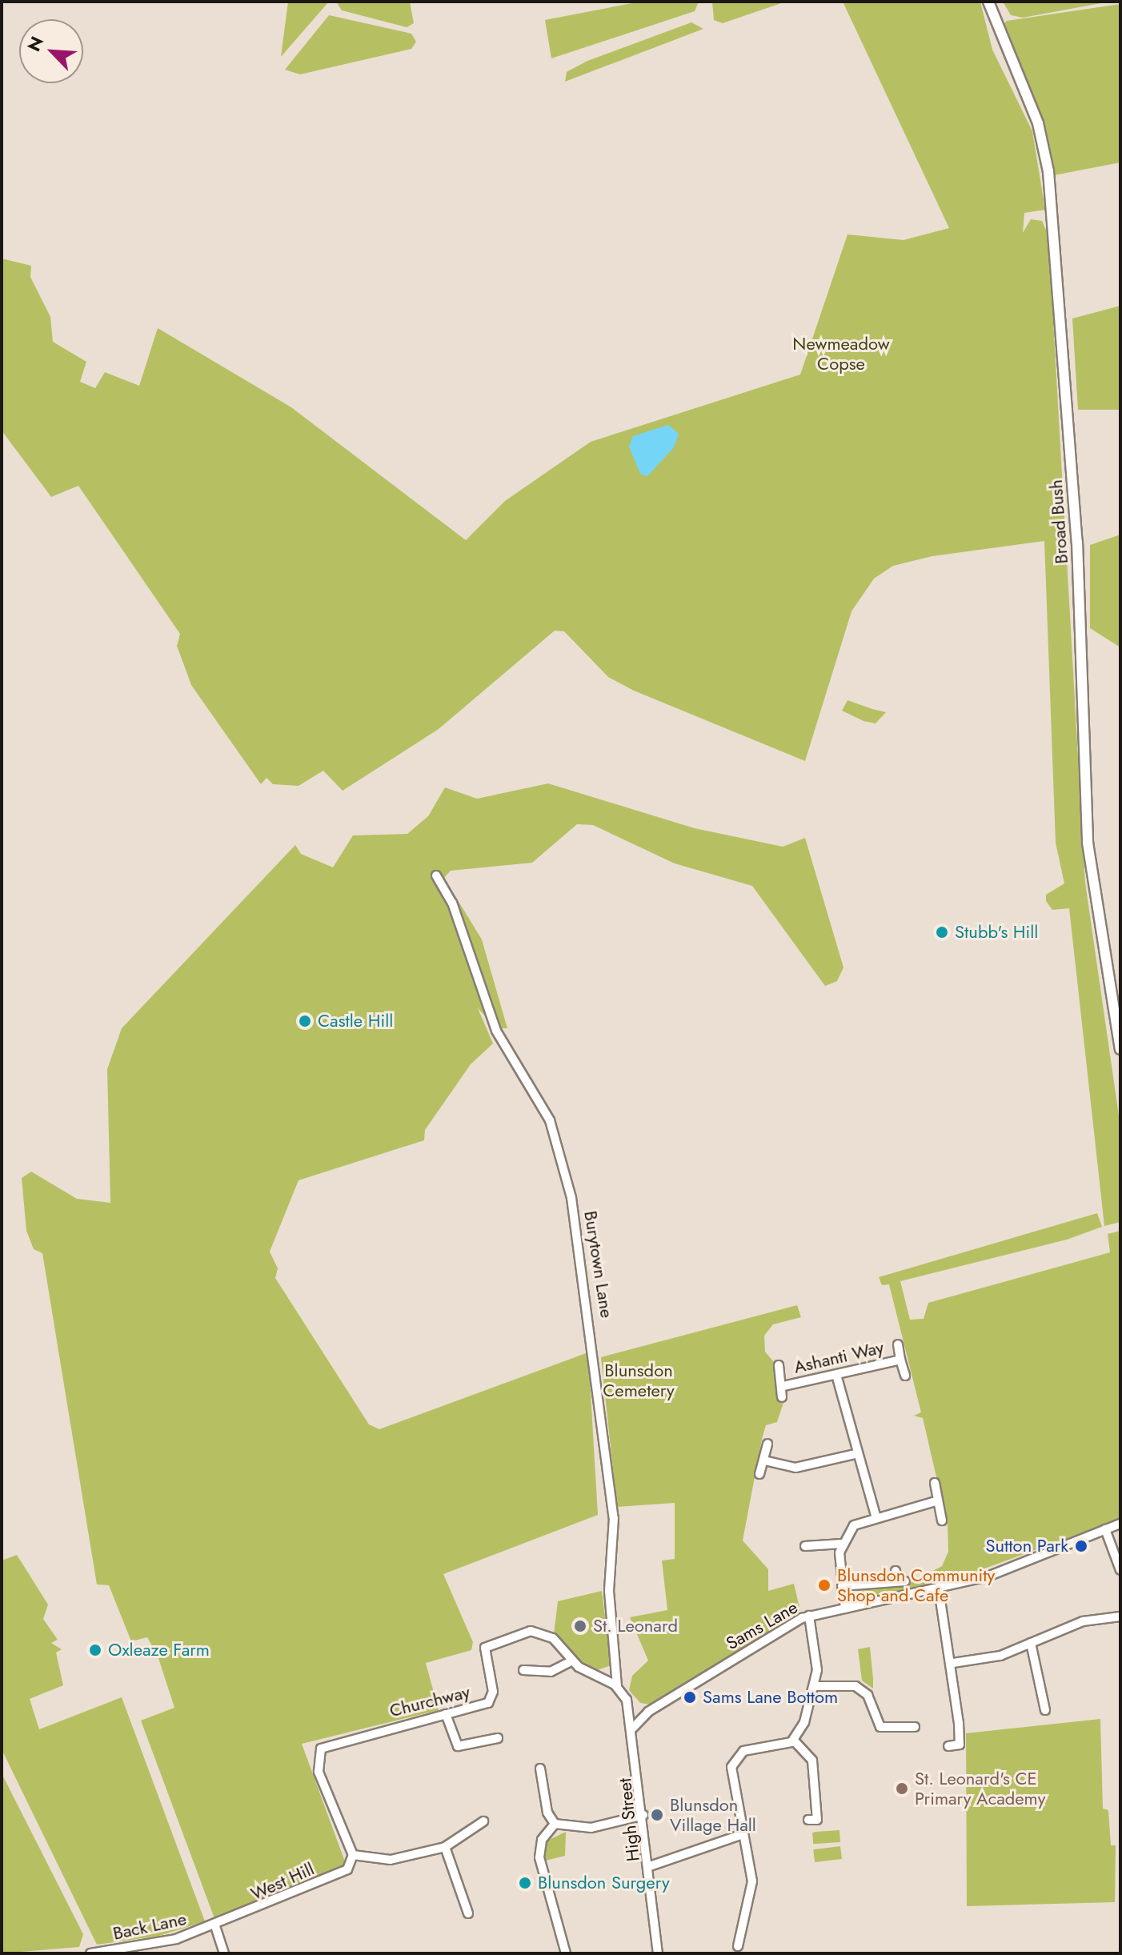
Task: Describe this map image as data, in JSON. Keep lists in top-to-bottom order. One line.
{"streets":{"main road":["Broad Bush"],"street":["Burytown Lane","Ashanti Way","Sams Lane","Churchway","High Street","West Hill","Back Lane"]},"crossings":[["Burytown Lane","Churchway"],["Burytown Lane","High Street"],["Sams Lane","High Street"],["Churchway","High Street"],["Churchway","West Hill"],["West Hill","Back Lane"]],"parks":["Newmeadow Copse","Blunsdon Cemetery"],"places":["Stubb's Hill","Castle Hill","Sutton Park","Blunsdon Community Shop and Cafe","St. Leonard","Oxleaze Farm","Sams Lane Bottom","St. Leonard's CE Primary Academy","Blunsdon Village Hall","Blunsdon Surgery"],"north":"top left"}
